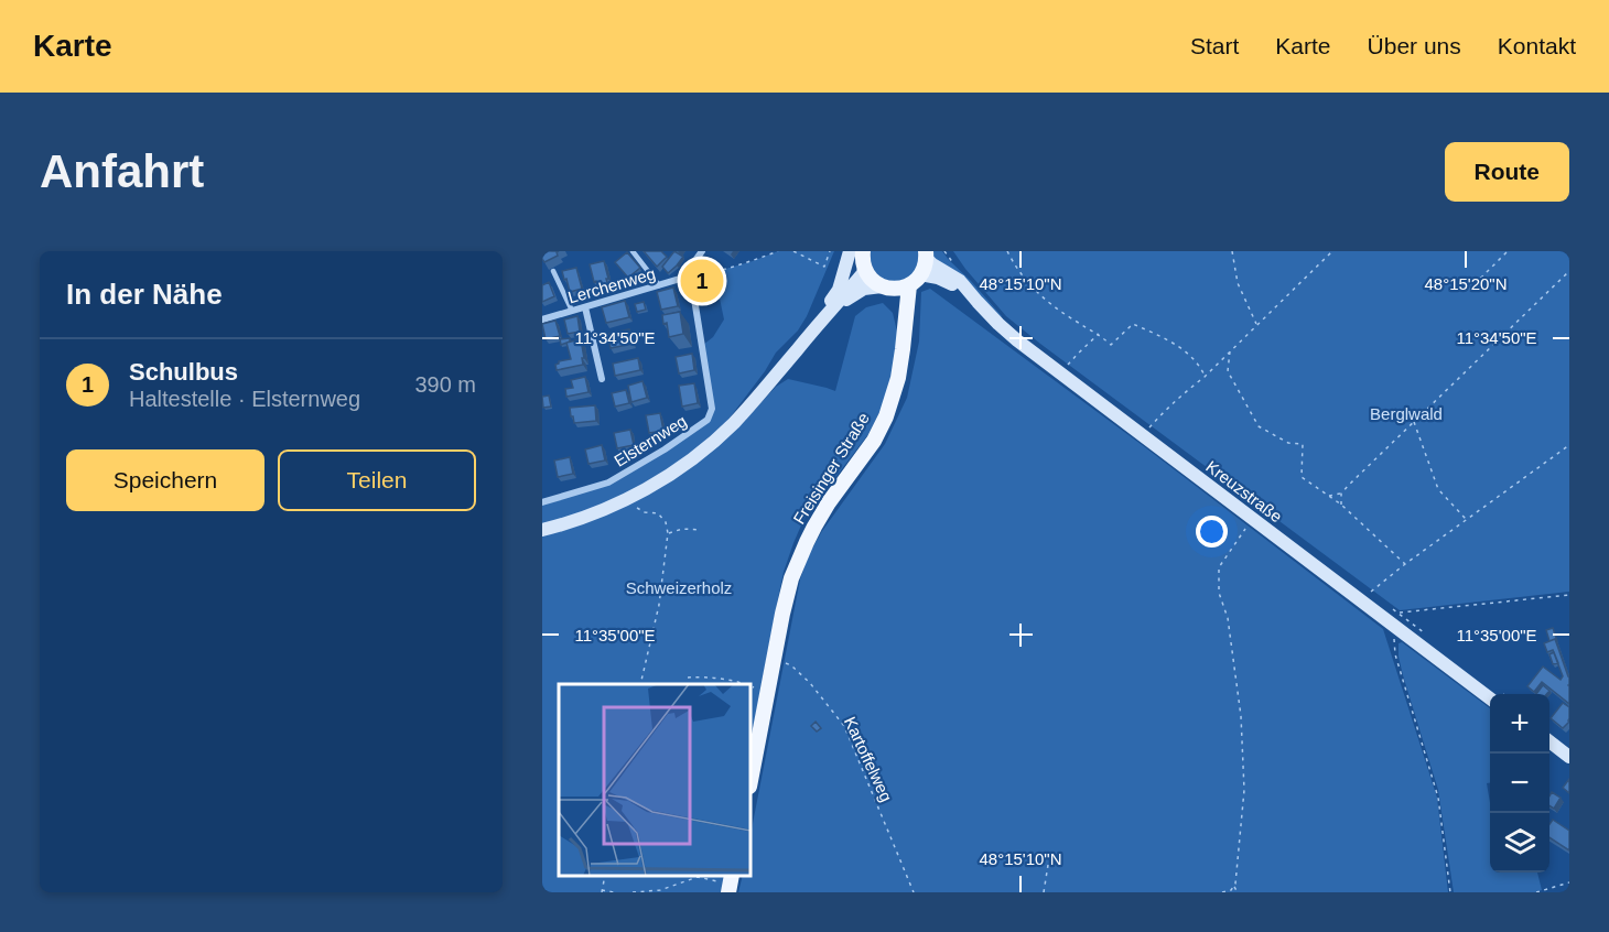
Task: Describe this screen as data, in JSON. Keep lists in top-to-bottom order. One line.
{"streets":{"main road":["Freisinger Straße","Kreuzstraße"],"street":["Lerchenweg","Elsternweg"],"path":["Kartoffelweg"]},"crossings":[["Lerchenweg","Elsternweg"],["Freisinger Straße","Kreuzstraße"],["Freisinger Straße","Kartoffelweg"]],"parks":["Berglwald","Schweizerholz"],"page":{"header":"Karte","nav":["Start","Karte","Über uns","Kontakt"],"buttons":["Route",["Speichern","Teilen"]],"title":"Anfahrt","heading":"In der Nähe","pins":"1","list":[{"mark":"1","name":"Schulbus","note":"Haltestelle · Elsternweg","value":"390 m"}],"map_buttons":["+","−"]},"coordinates":["48°15'10\"N","48°15'20\"N","11°34'50\"E","11°35'00\"E"]}
